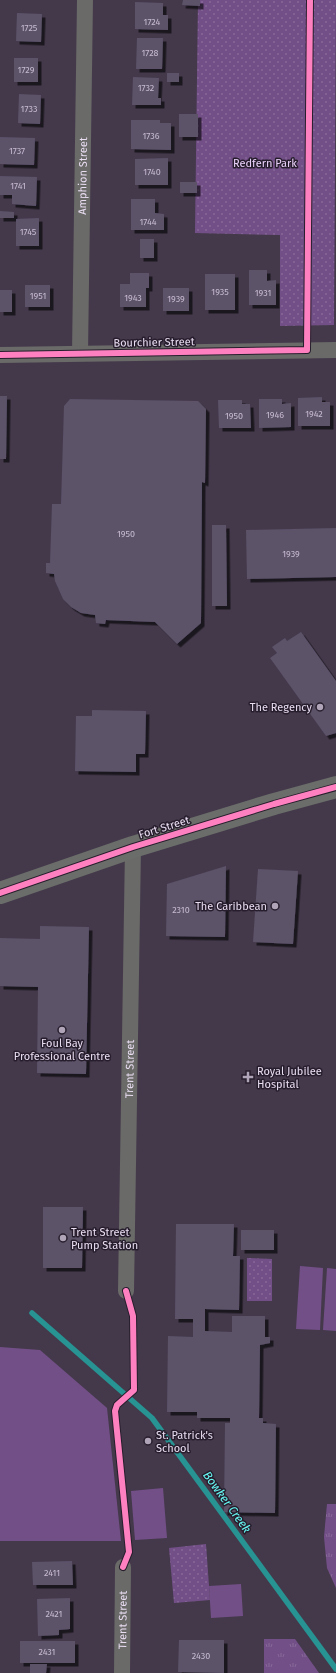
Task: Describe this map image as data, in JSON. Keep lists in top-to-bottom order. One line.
{"streets":{"main road":["Fort Street"],"street":["Amphion Street","Bourchier Street","Trent Street"]},"crossings":[["Amphion Street","Bourchier Street"],["Fort Street","Trent Street"]],"water":["Bowker Creek"],"parks":["Redfern Park"],"places":{"other":["The Regency","The Caribbean","Foul Bay Professional Centre","Trent Street Pump Station","St. Patrick's School"],"health":["Royal Jubilee Hospital"]},"house_numbers":["1724","1725","1728","1729","1732","1733","1736","1737","1740","1741","1744","1745","1935","1931","1951","1943","1939","1942","1946","1950","1950","1939","2310","2411","2421","2431","2430"]}
